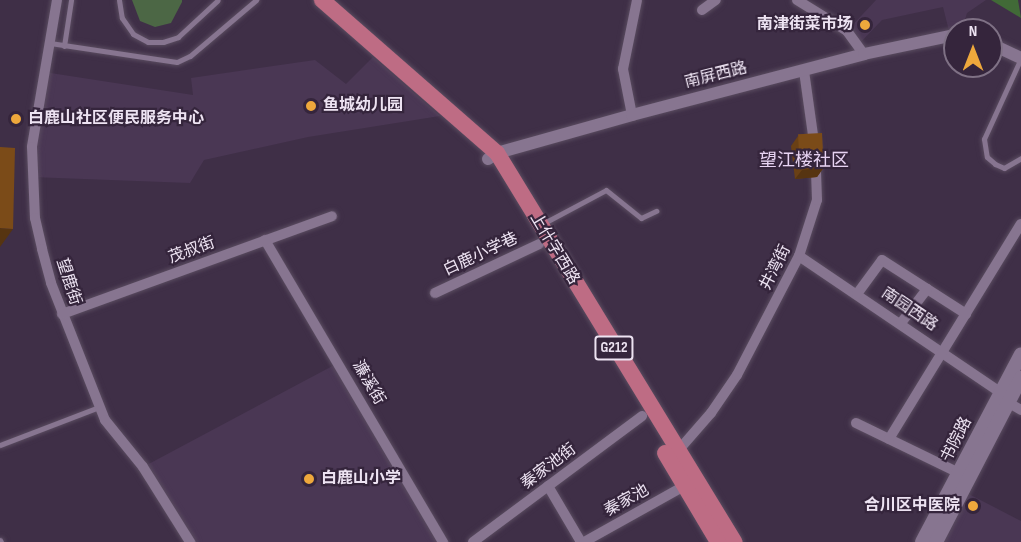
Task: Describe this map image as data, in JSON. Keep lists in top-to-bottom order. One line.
{"streets":{"highway":["上什字西路","G212"],"main road":["书院路"],"street":["南屏西路","茂叔街","白鹿小学巷","井湾街","望鹿街","南园西路","濂溪街","秦家池街","秦家池"]},"crossings":[["南屏西路","上什字西路"],["南屏西路","井湾街"],["上什字西路","白鹿小学巷"],["上什字西路","井湾街"],["上什字西路","秦家池街"],["上什字西路","秦家池"],["茂叔街","望鹿街"],["茂叔街","濂溪街"],["井湾街","南园西路"],["南园西路","书院路"]],"districts":["望江楼社区"],"places":["南津街菜市场","鱼城幼儿园","白鹿山社区便民服务中心","白鹿山小学","合川区中医院"],"north":"top"}
